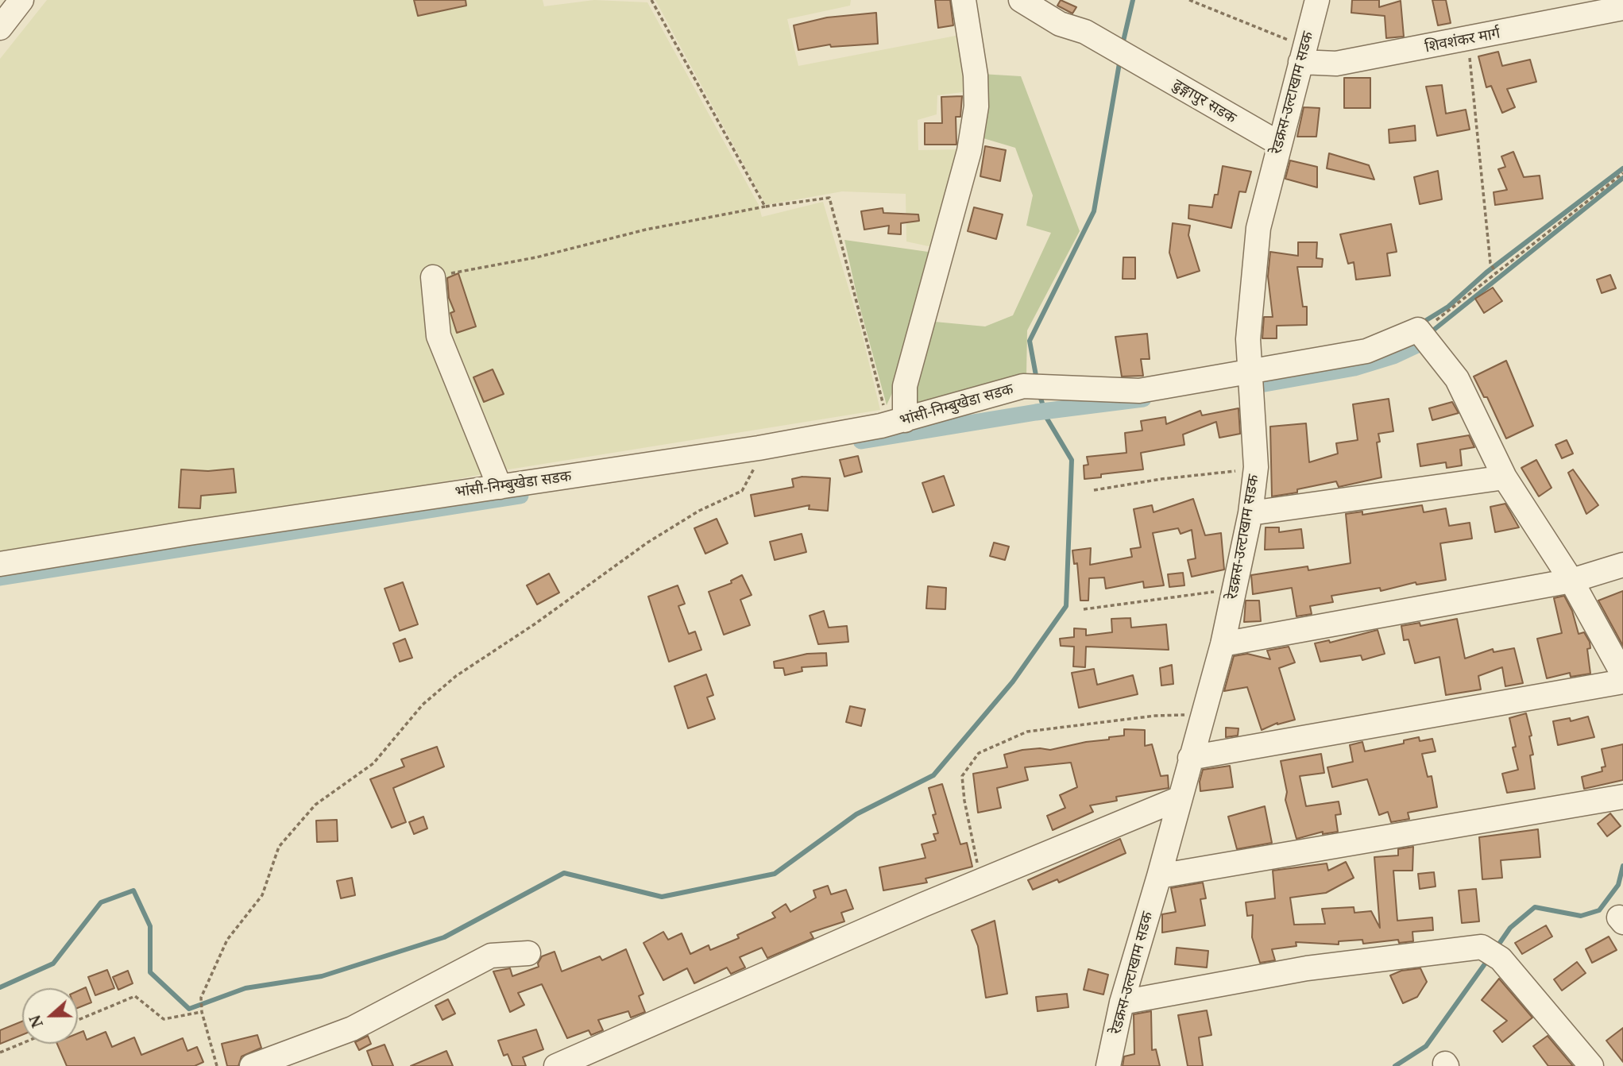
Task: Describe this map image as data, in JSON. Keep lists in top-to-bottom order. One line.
{"streets":{"street":["शिवशंकर मार्ग","रेडक्रस-उल्टाखाम सडक","ढुङ्गापुर सडक","भांसी-निम्बुखेडा सडक"]},"crossings":[["शिवशंकर मार्ग","रेडक्रस-उल्टाखाम सडक"],["रेडक्रस-उल्टाखाम सडक","ढुङ्गापुर सडक"],["रेडक्रस-उल्टाखाम सडक","भांसी-निम्बुखेडा सडक"]],"north":"left"}
